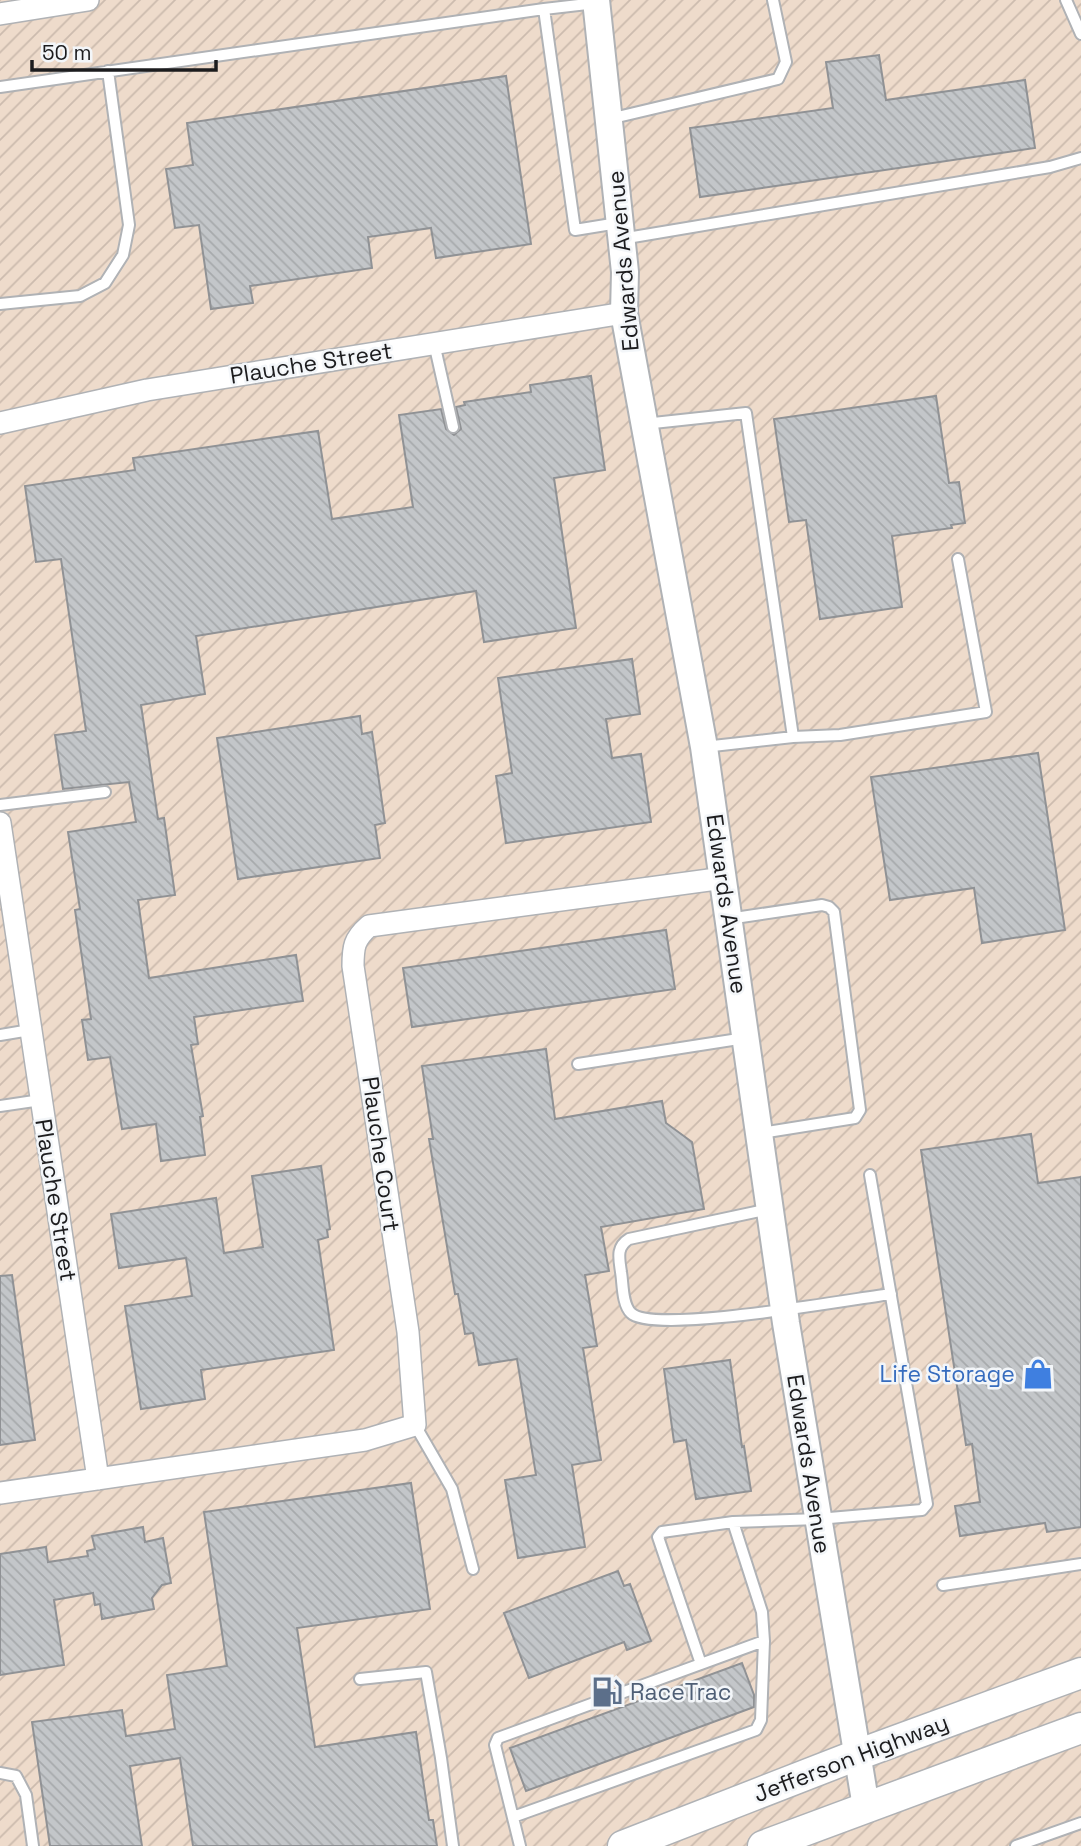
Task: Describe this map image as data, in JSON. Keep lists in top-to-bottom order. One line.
{"streets":{"main road":["Jefferson Highway"],"street":["Edwards Avenue","Plauche Street","Plauche Court"]},"crossings":[["Edwards Avenue","Plauche Street"],["Edwards Avenue","Plauche Court"],["Edwards Avenue","Jefferson Highway"]],"places":{"shop":["Life Storage"],"fuel station":["RaceTrac"]},"scale_bar":"50 m"}
